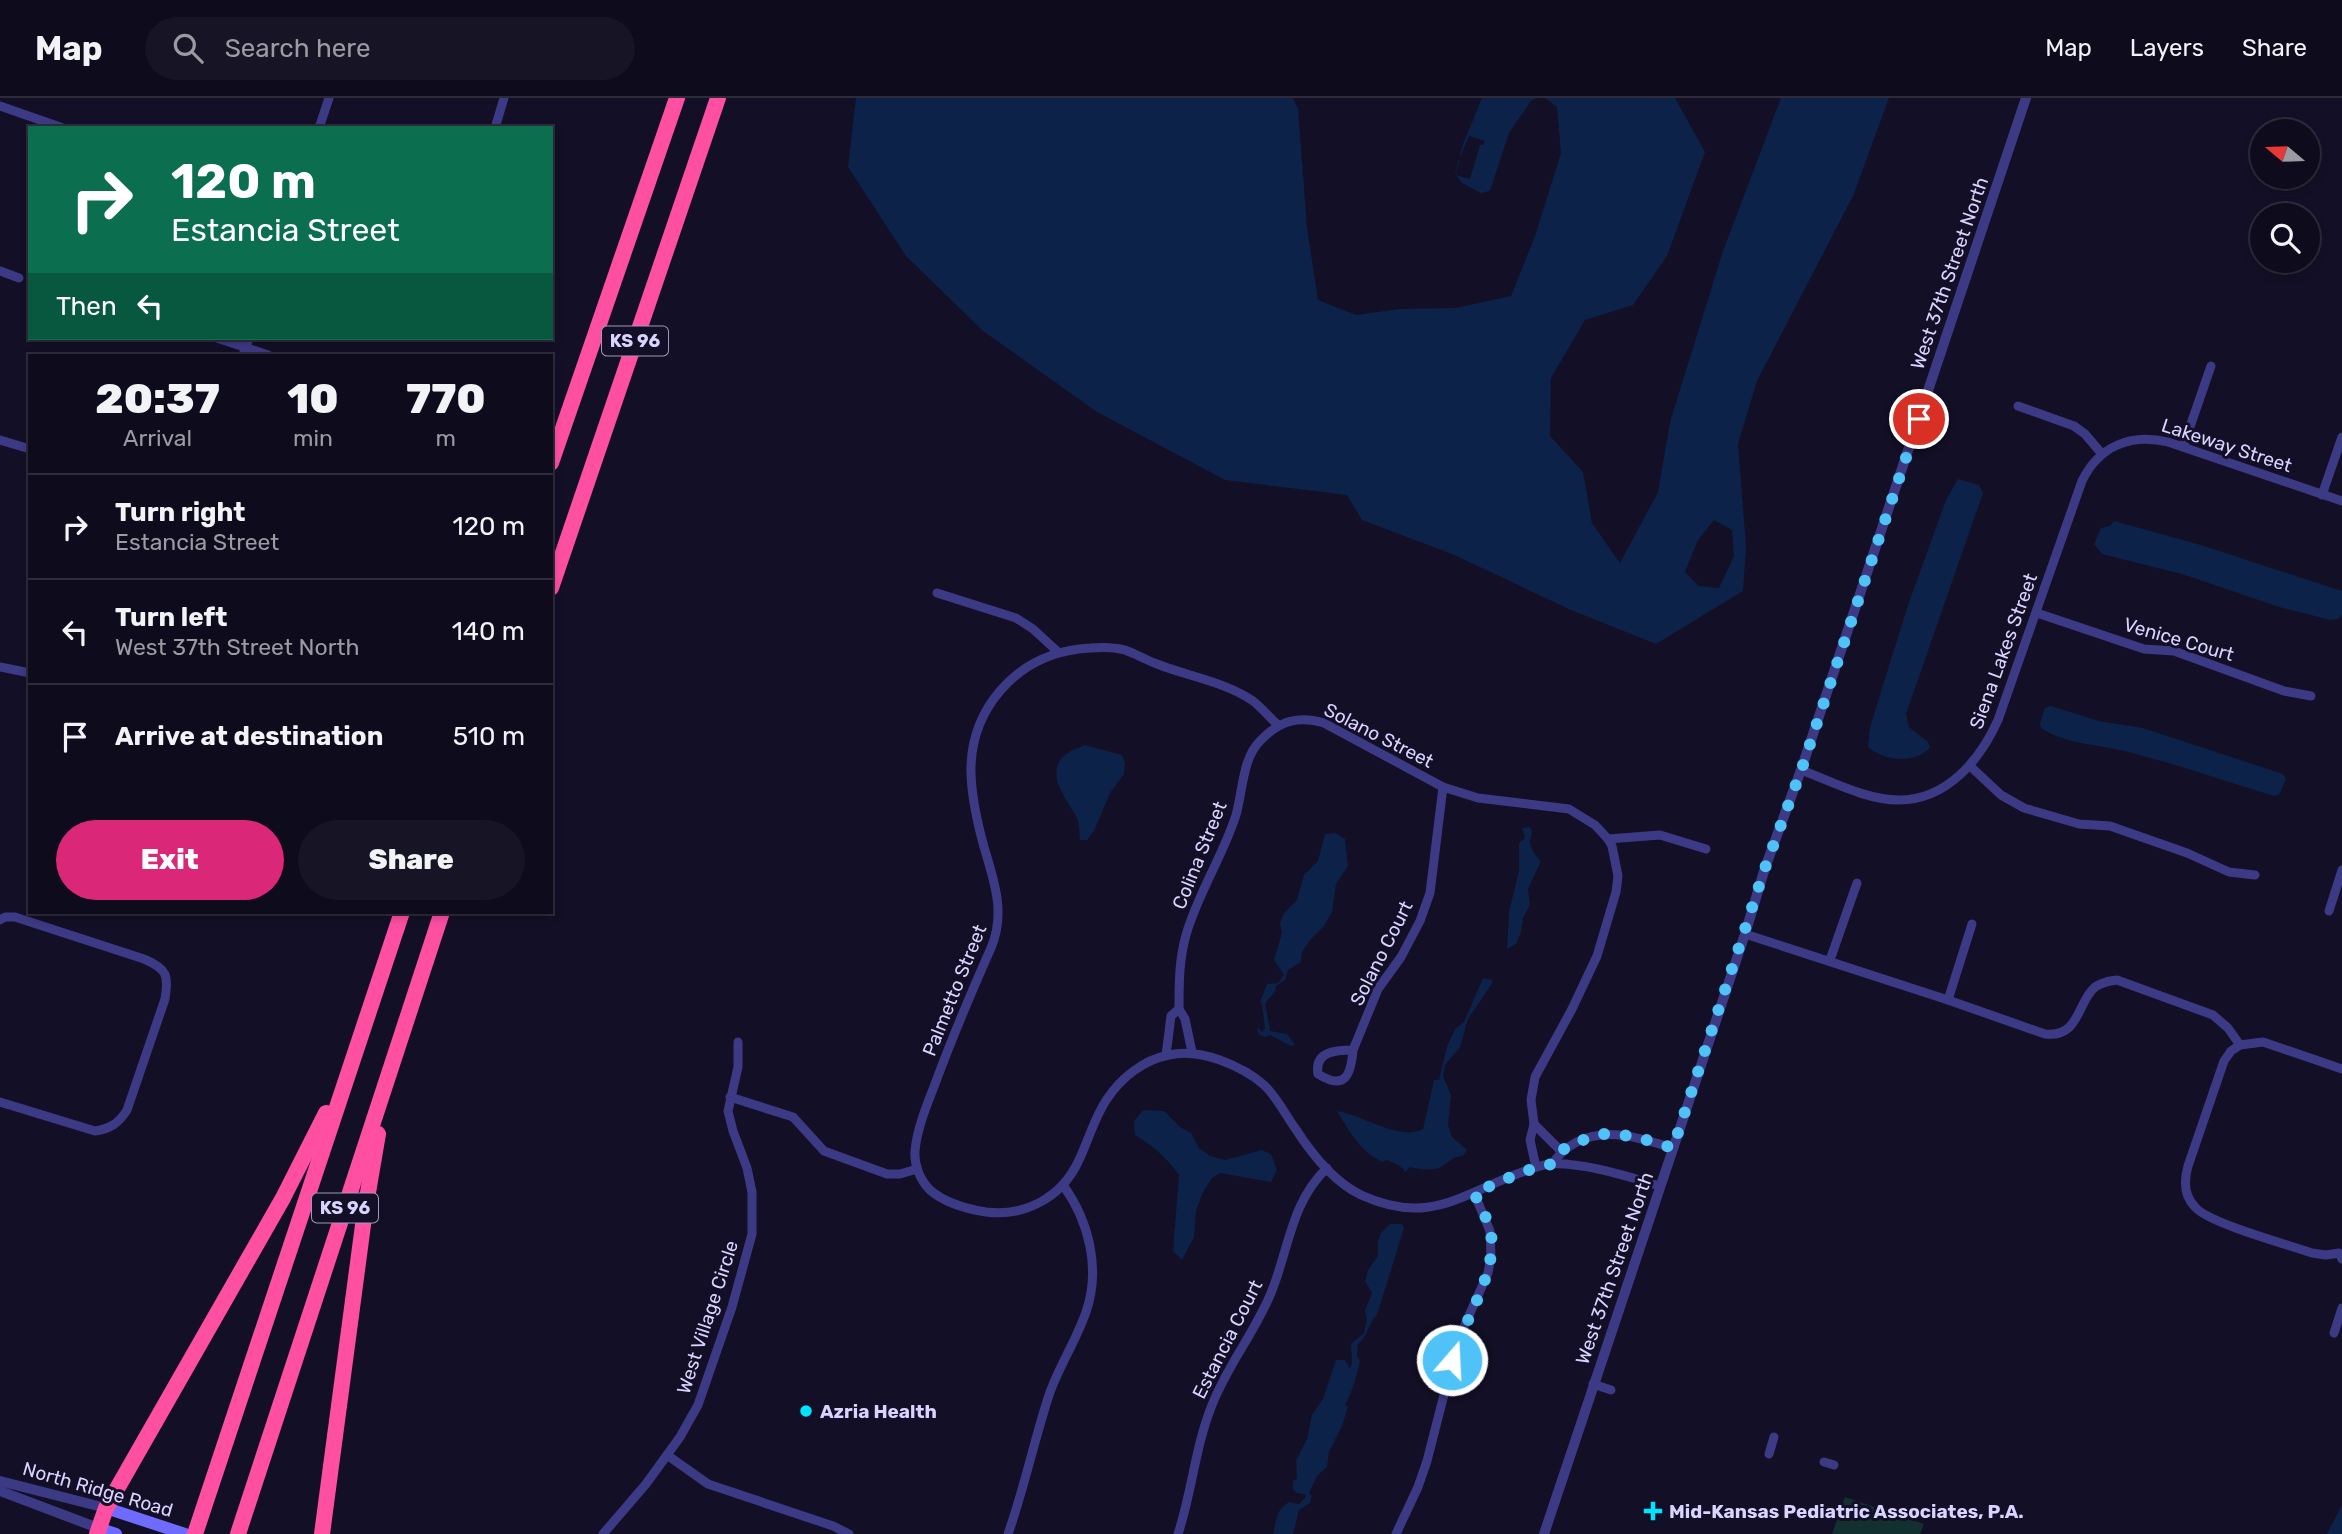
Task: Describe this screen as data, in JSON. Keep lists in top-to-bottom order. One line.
{"streets":{"highway":["KS 96"],"main road":["North Ridge Road"],"street":["West 37th Street North","Lakeway Street","Venice Court","Siena Lakes Street","Solano Street","Colina Street","Solano Court","Palmetto Street","West Village Circle","Estancia Court"]},"crossings":[["West 37th Street North","Siena Lakes Street"],["Lakeway Street","Siena Lakes Street"],["Venice Court","Siena Lakes Street"],["Solano Street","Colina Street"],["Solano Street","Solano Court"]],"places":{"other":["Azria Health"],"health":["Mid-Kansas Pediatric Associates, P.A."]},"north":"left","page":{"header":"Map","search":"Search here","nav":["Map","Layers","Share"],"turn":["120 m","Estancia Street"],"then":"Then","eta":["20:37","Arrival","10","min","770","m"],"list":[{"name":"Turn right","note":"Estancia Street","value":"120 m"},{"name":"Turn left","note":"West 37th Street North","value":"140 m"},{"name":"Arrive at destination","value":"510 m"}],"buttons":["Exit","Share"]}}
